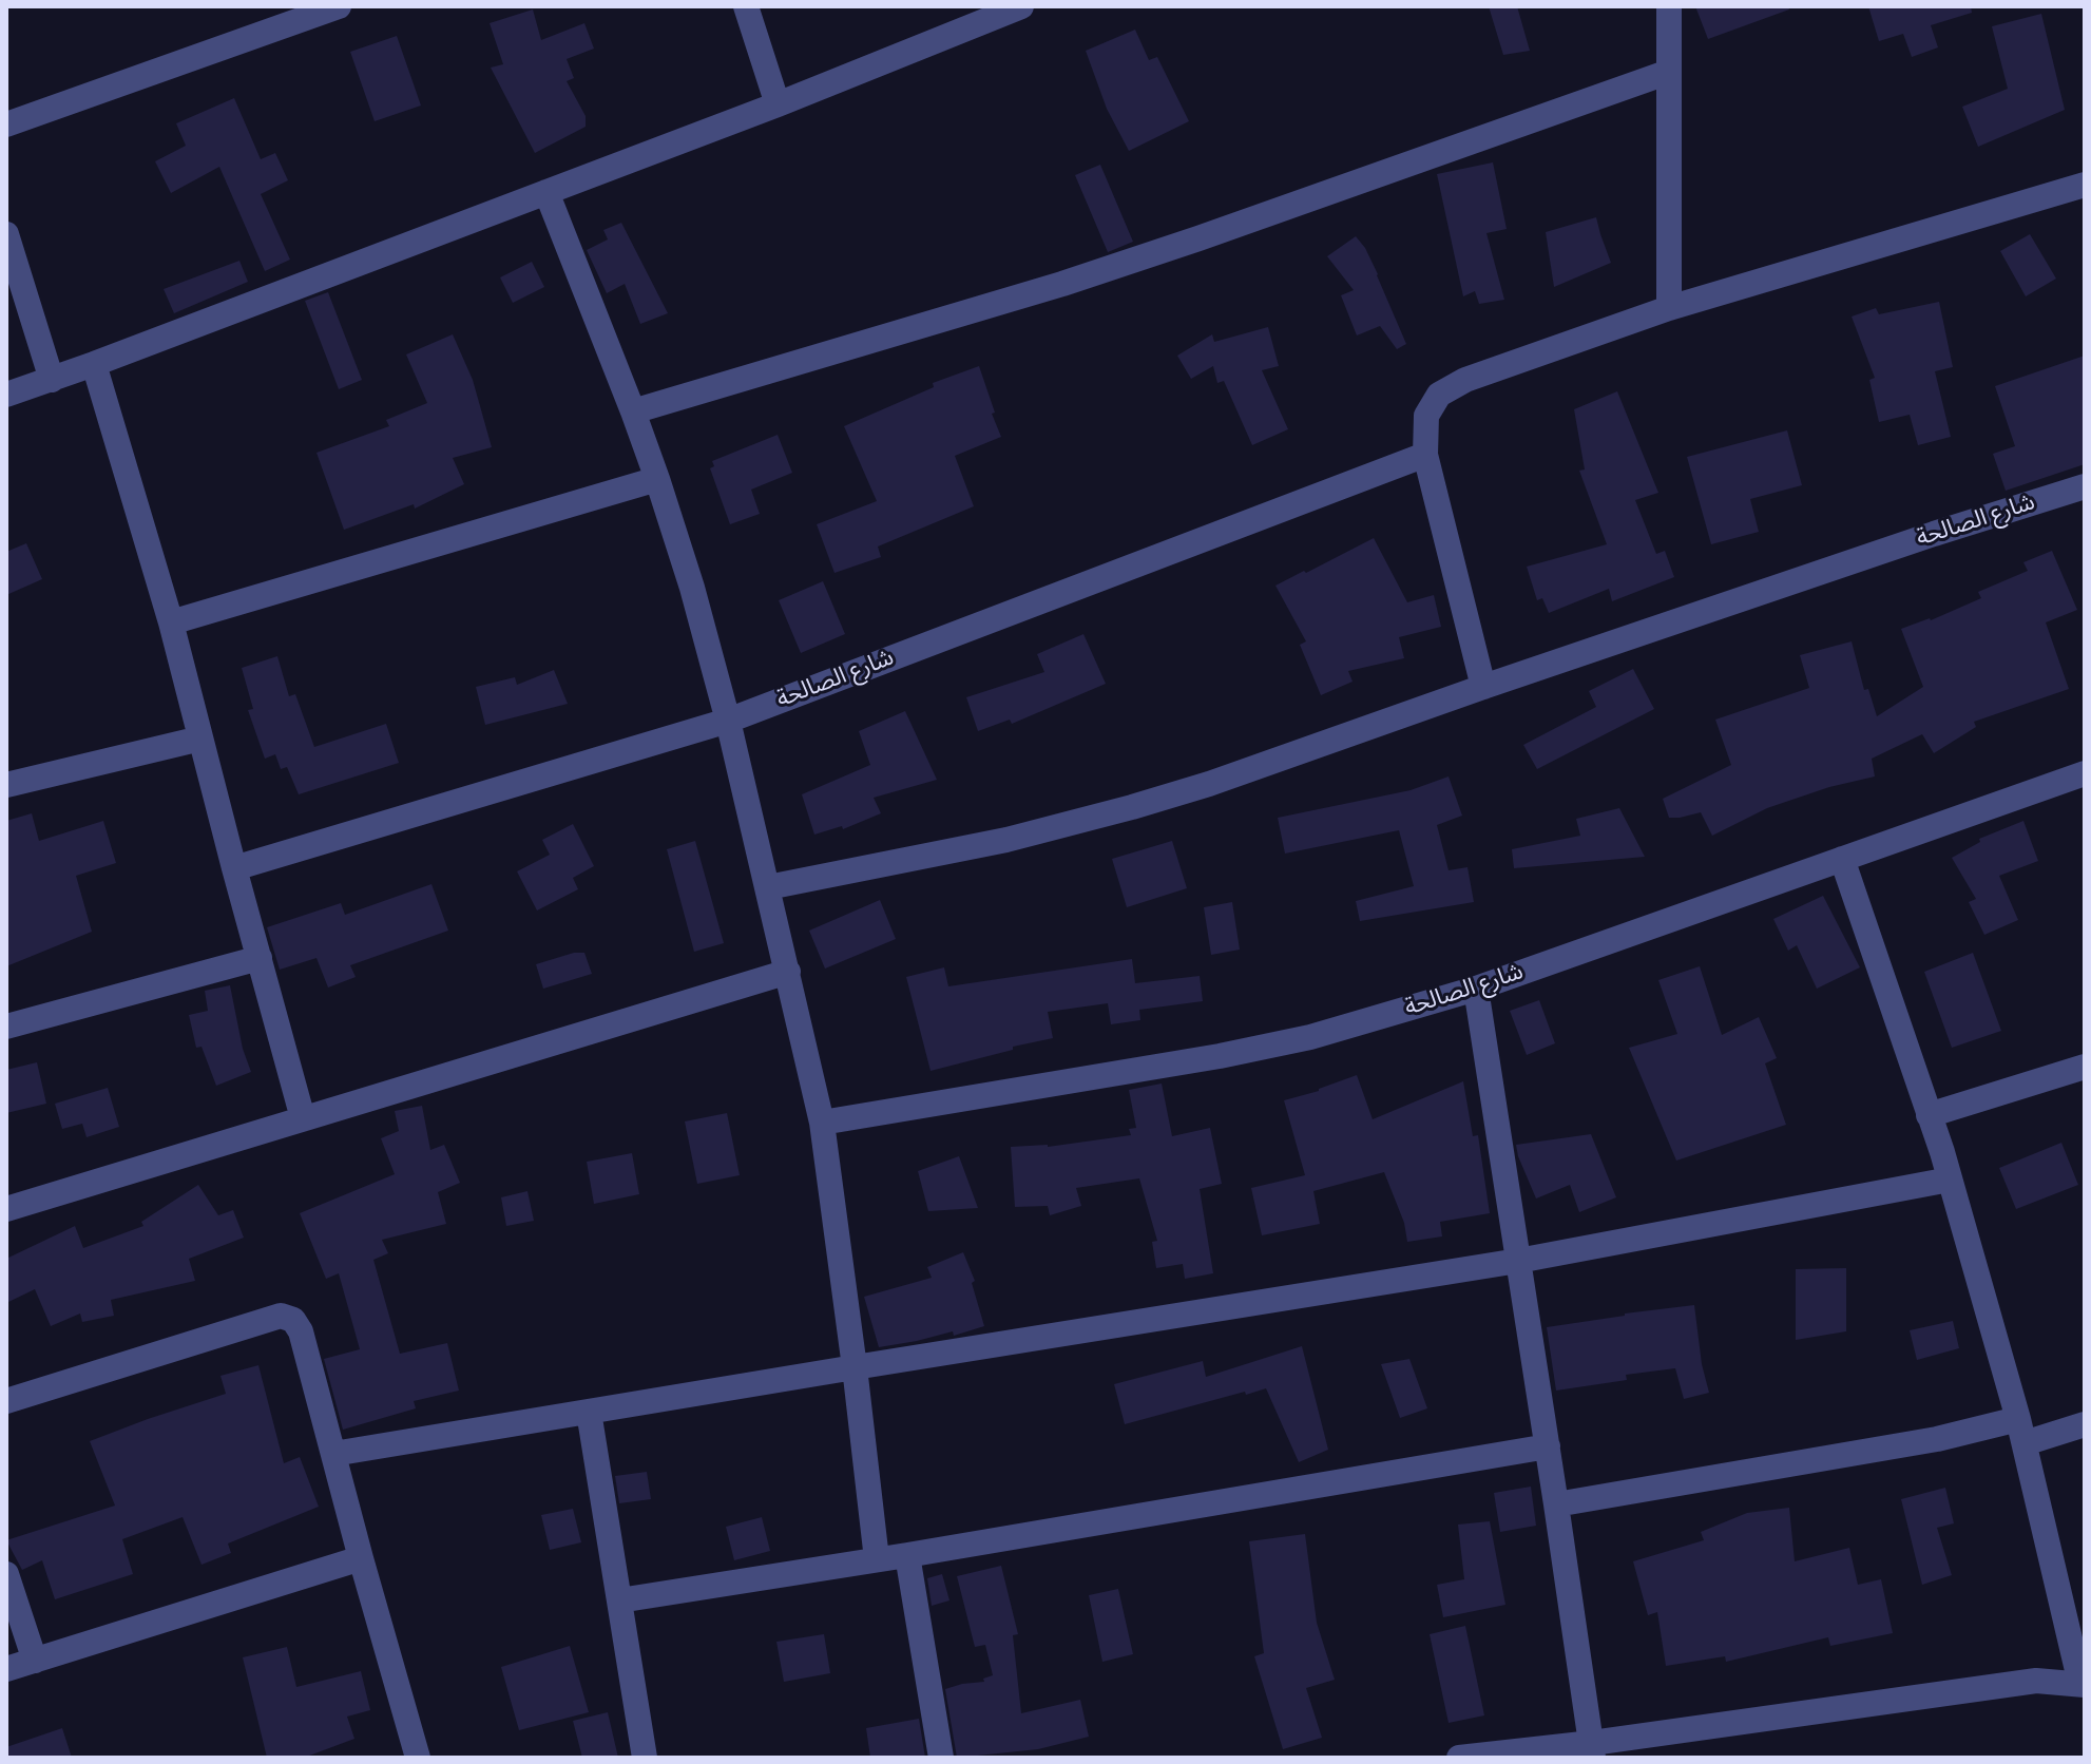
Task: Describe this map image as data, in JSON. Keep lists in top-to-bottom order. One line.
{"streets":{"street":["شارع الصالحة"]}}
